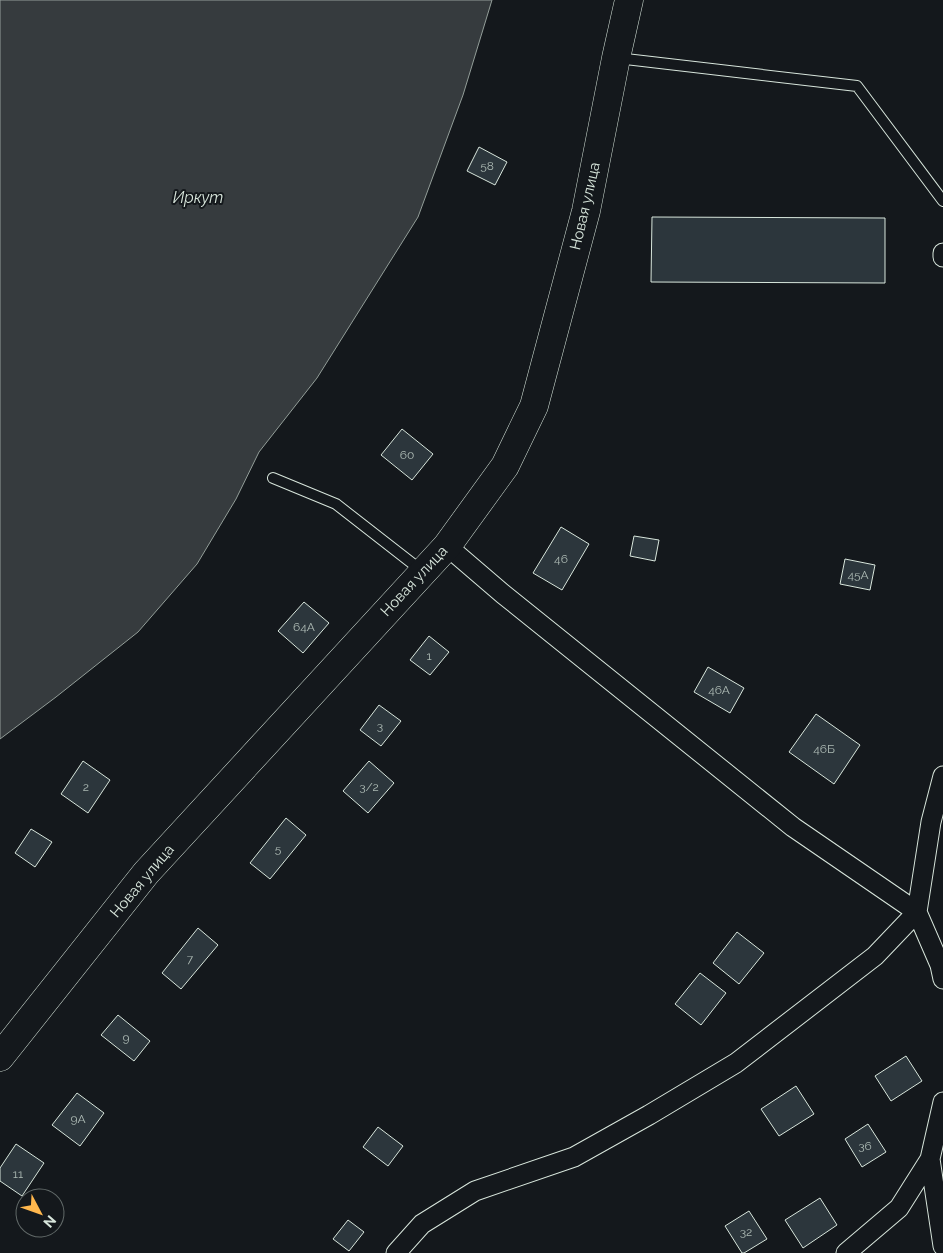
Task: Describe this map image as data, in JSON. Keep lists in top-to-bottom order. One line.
{"streets":{"street":["Новая улица"]},"water":["Иркут"],"house_numbers":["58","60","46","45А","64А","1","46А","3","46Б","2","3/2","5","7","9","9А","36","11","32"],"north":"bottom right"}
